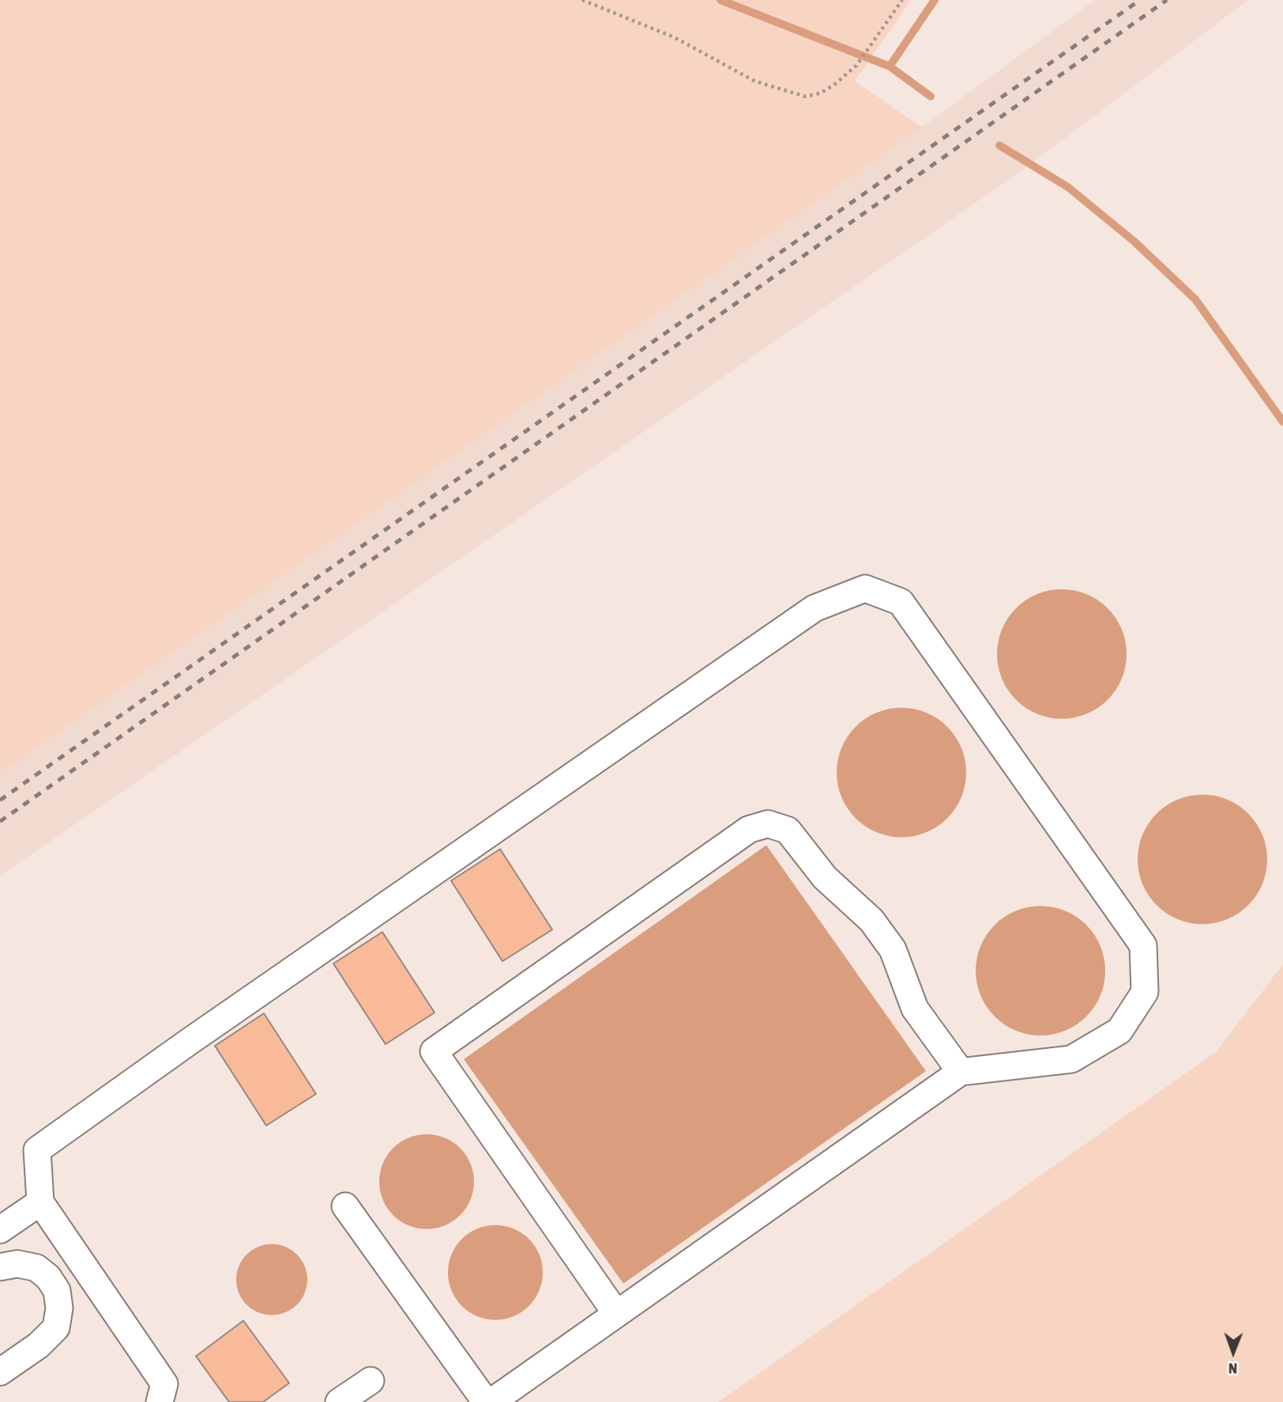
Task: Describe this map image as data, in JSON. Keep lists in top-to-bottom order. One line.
{"north":"bottom"}
